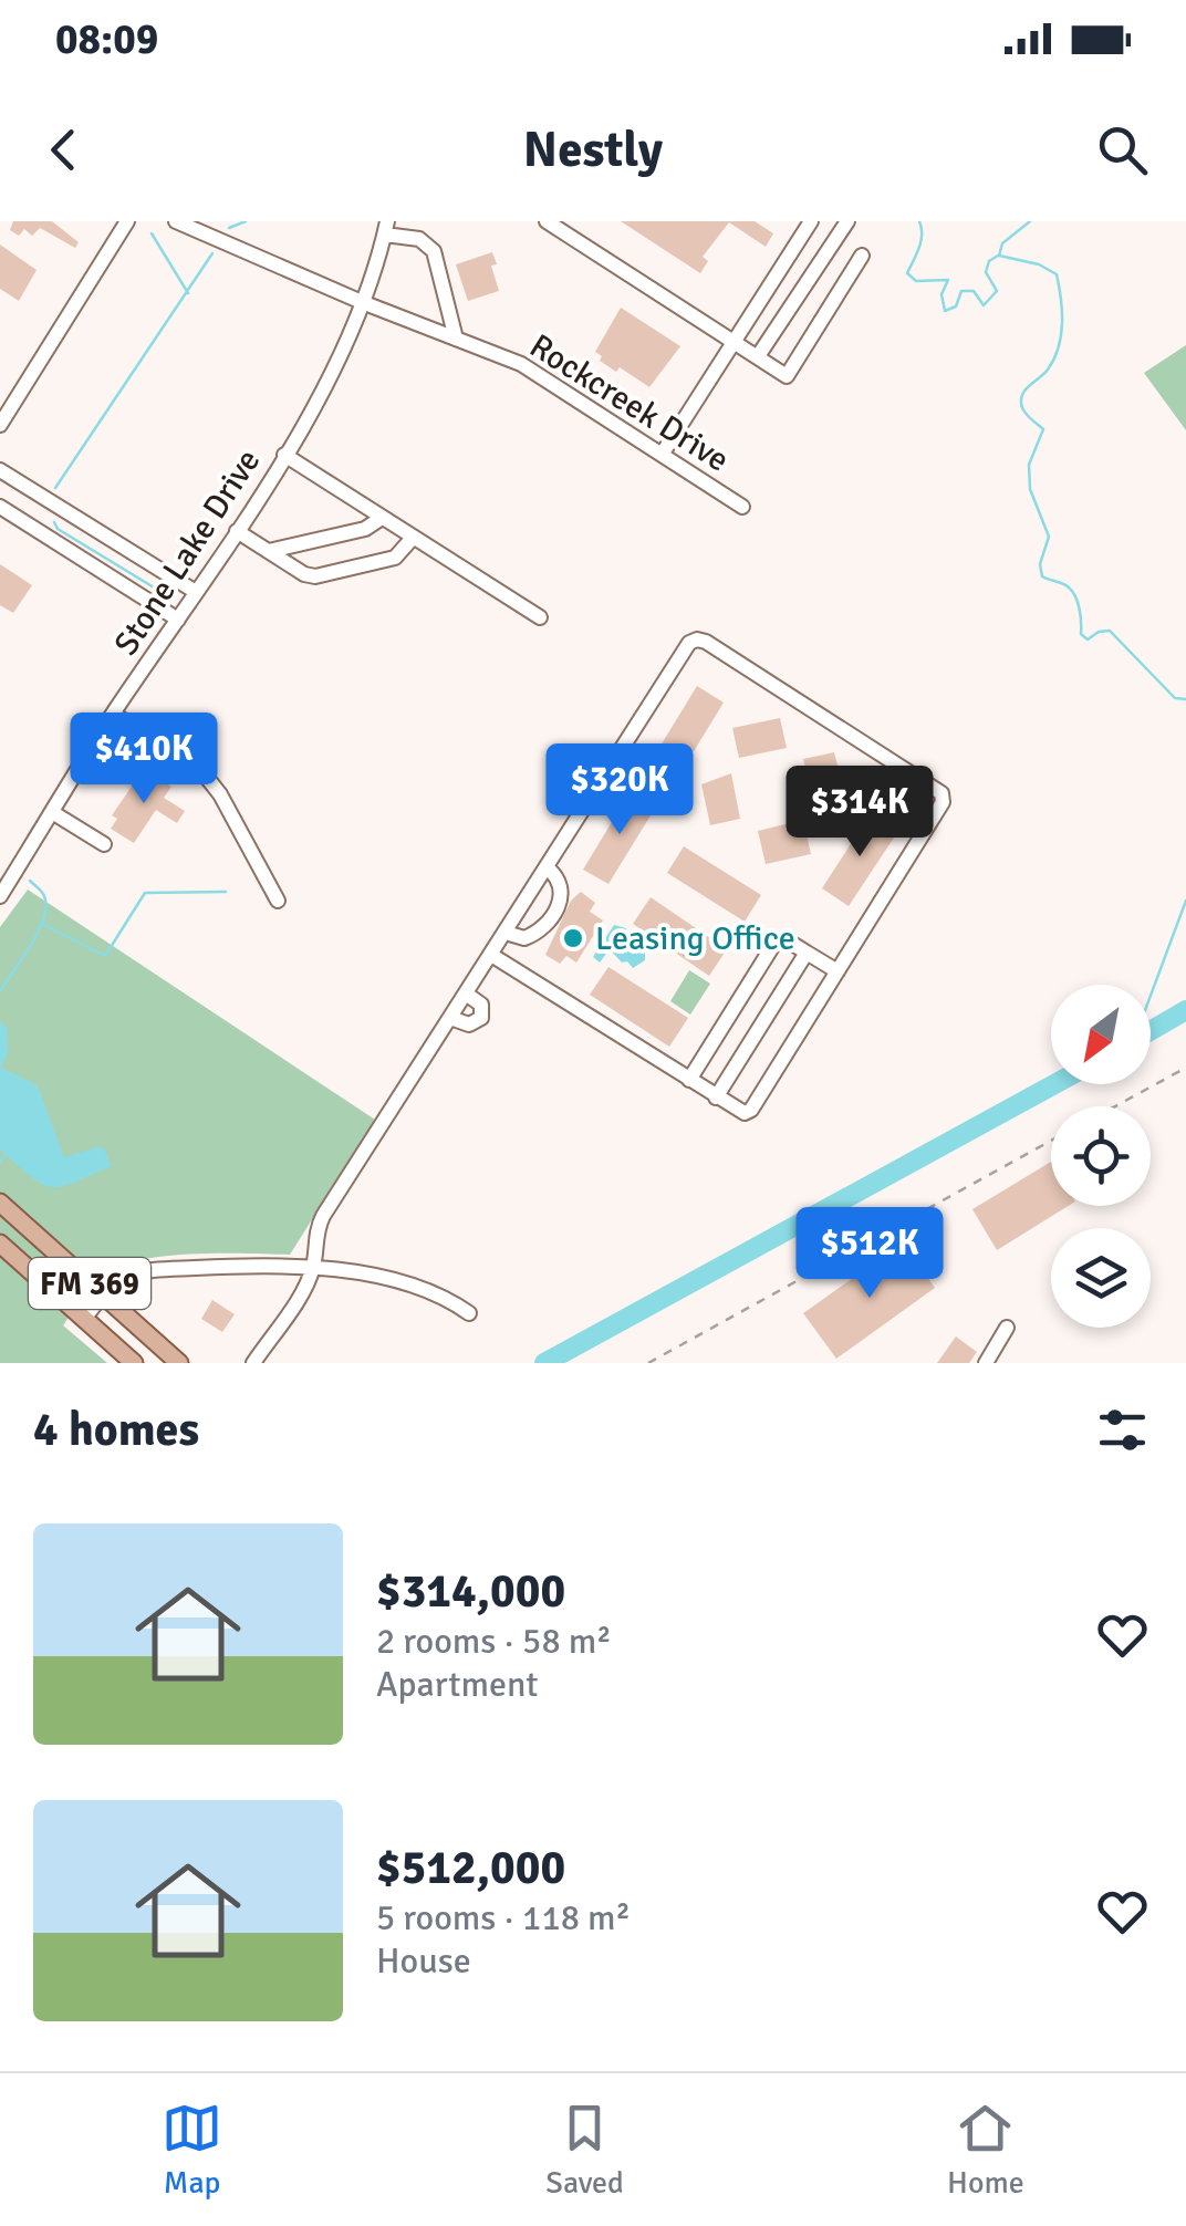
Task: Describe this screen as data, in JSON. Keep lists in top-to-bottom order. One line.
{"streets":{"main road":["FM 369"],"street":["Rockcreek Drive","Stone Lake Drive"]},"crossings":[["Rockcreek Drive","Stone Lake Drive"]],"places":["Leasing Office"],"north":"bottom left","page":{"status":"08:09","header":"Nestly","price":["$410K","$320K","$314K","$512K"],"heading":"4 homes","list":[{"name":"$314,000","note":"2 rooms · 58 m² · Apartment"},{"name":"$512,000","note":"5 rooms · 118 m² · House"}],"tabs":["Map","Saved","Home"]}}
